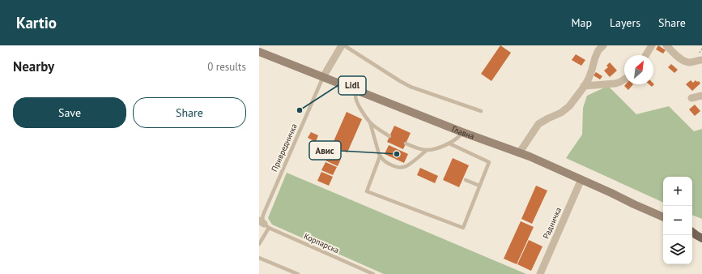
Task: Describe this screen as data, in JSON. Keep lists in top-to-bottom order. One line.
{"streets":{"main road":["Главна"],"street":["Радничка"],"lane":["Привредничка","Корпарска"]},"crossings":[["Главна","Привредничка"],["Главна","Радничка"],["Привредничка","Корпарска"]],"places":["Lidl","Авис"],"north":"top right","page":{"header":"Kartio","nav":["Map","Layers","Share"],"heading":["Nearby","0 results"],"buttons":["Save","Share"],"map_buttons":["+","−"]}}
